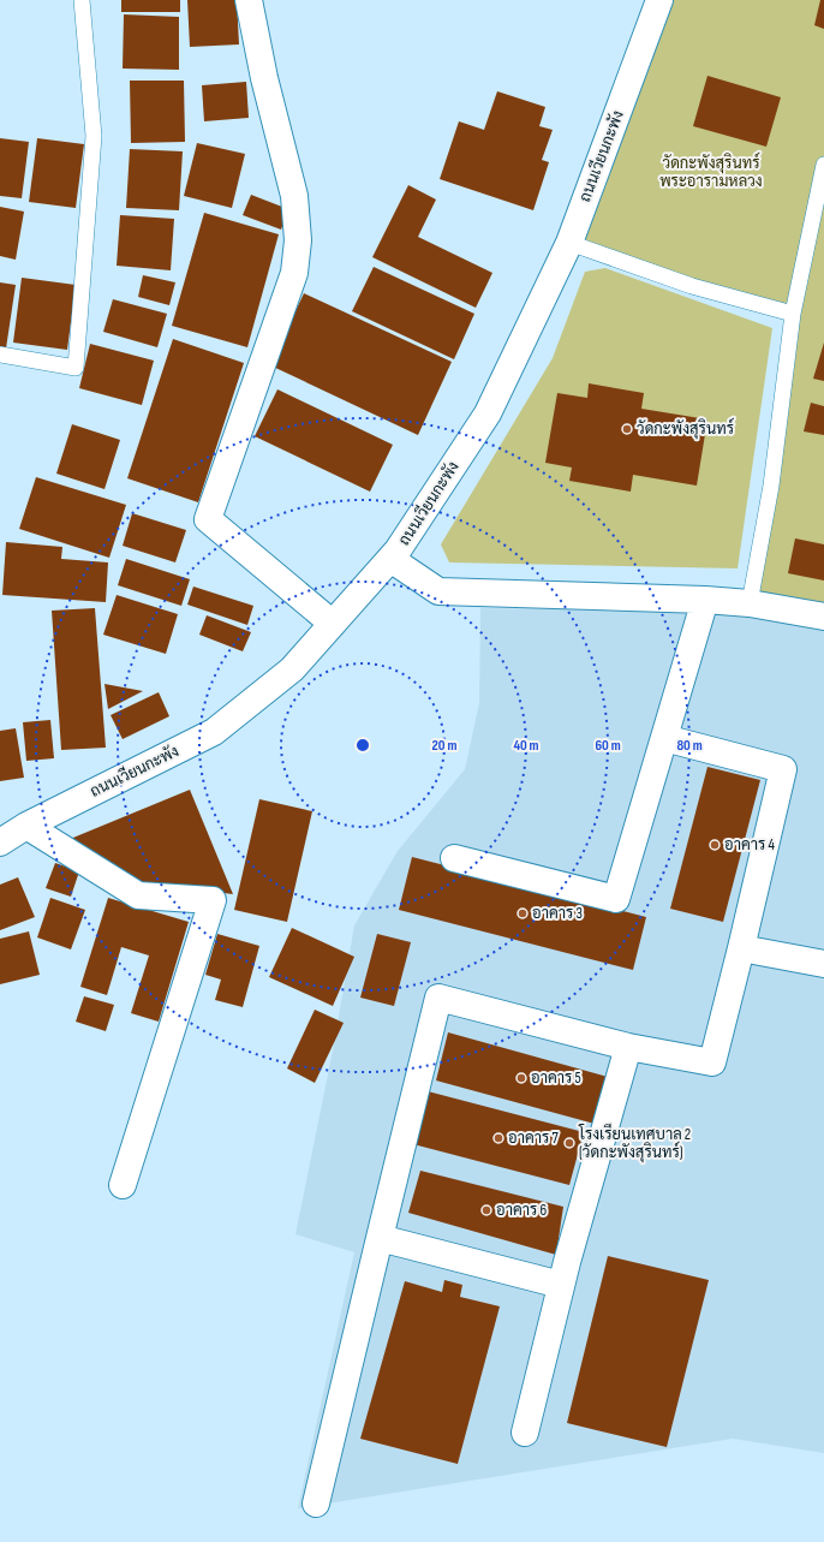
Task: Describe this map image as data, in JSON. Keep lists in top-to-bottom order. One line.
{"streets":{"street":["ถนนเวียนกะพัง"]},"parks":["วัดกะพังสุรินทร์ พระอารามหลวง"],"places":["วัดกะพังสุรินทร์","อาคาร 4","อาคาร 3","อาคาร 5","อาคาร 7","โรงเรียนเทศบาล 2 (วัดกะพังสุรินทร์)","อาคาร 6"],"rings":["20 m","40 m","60 m","80 m"]}
